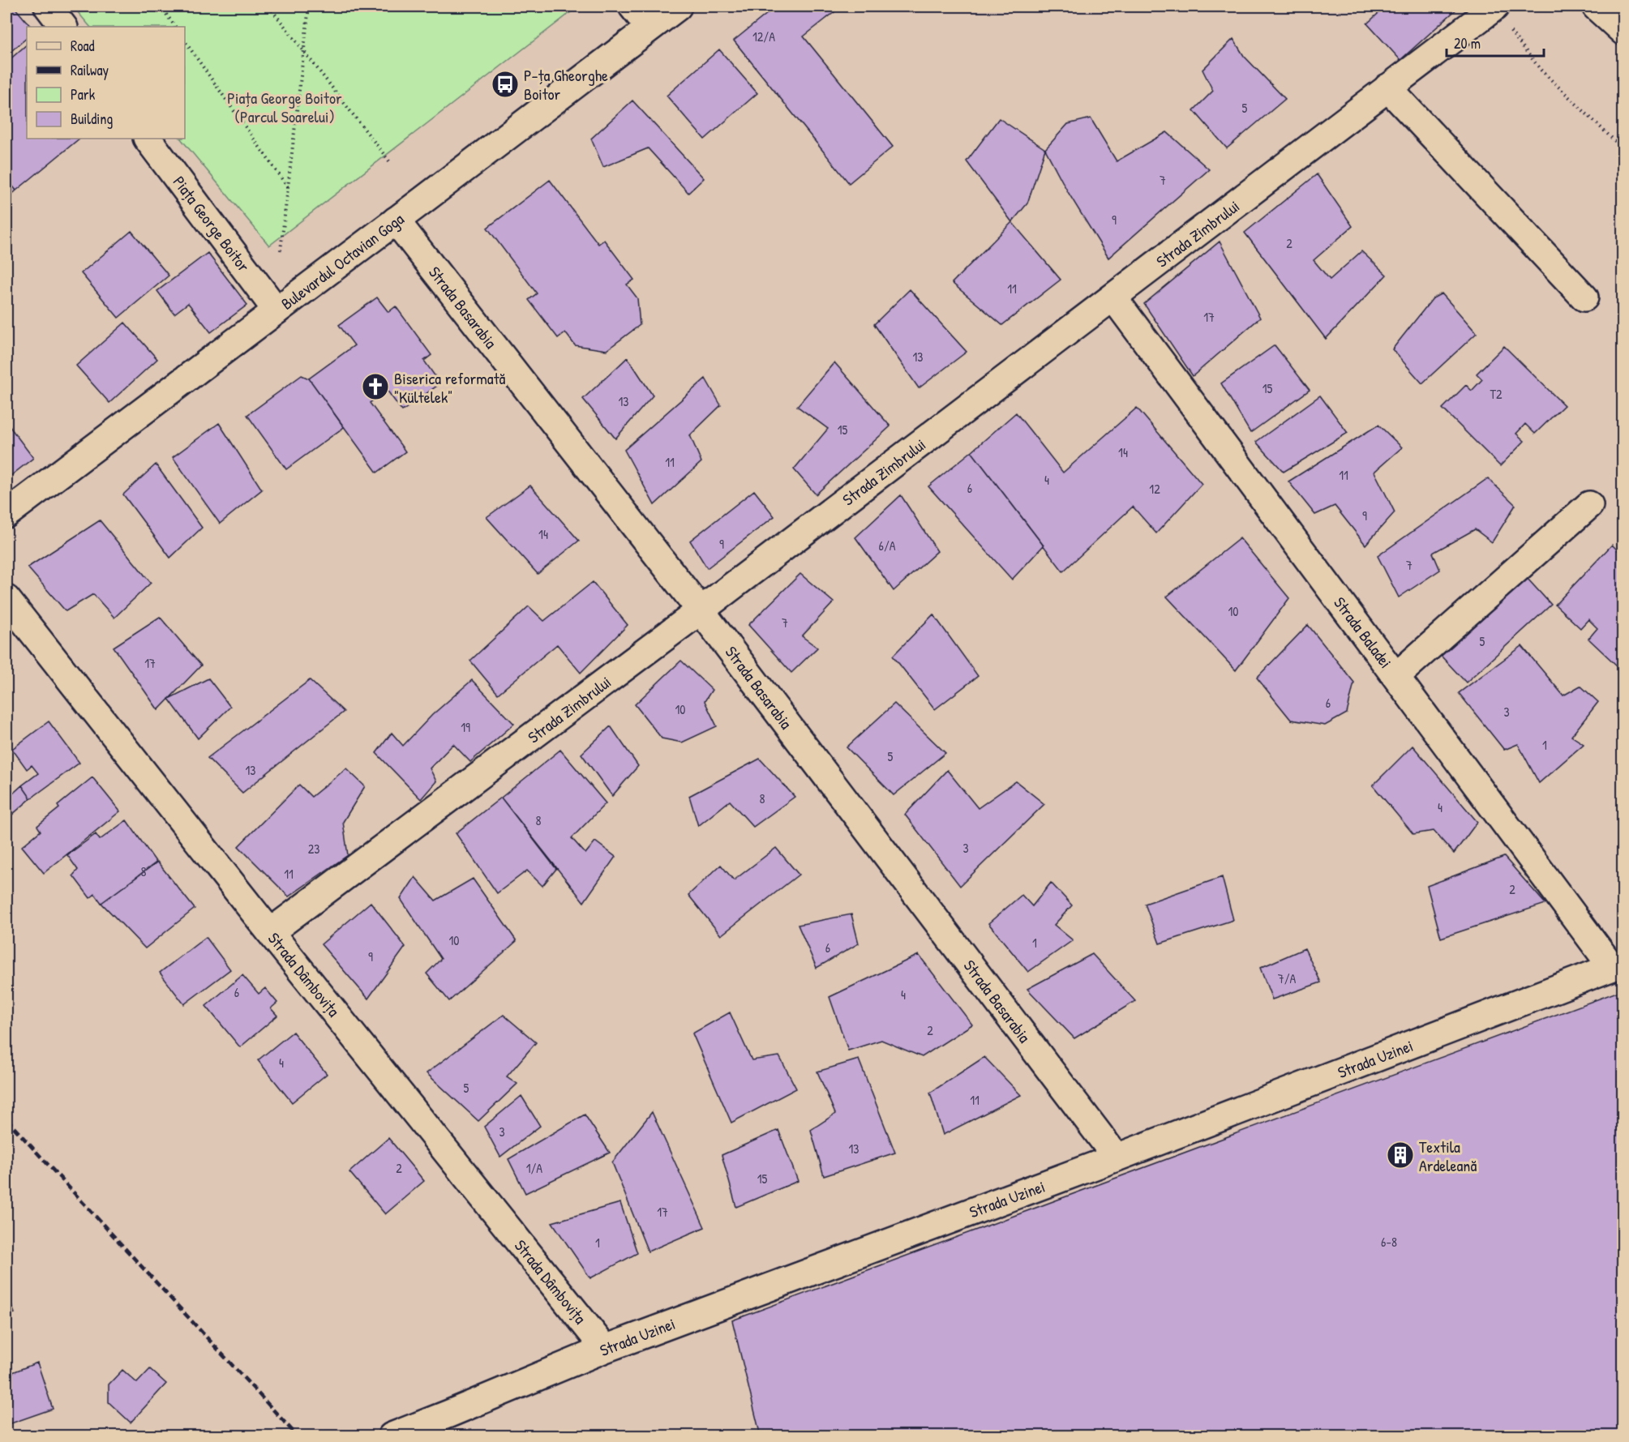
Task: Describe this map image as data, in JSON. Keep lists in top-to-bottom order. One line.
{"streets":{"street":["Piața George Boitor","Strada Zimbrului","Bulevardul Octavian Goga","Strada Basarabia","Strada Baladei","Strada Dâmbovița","Strada Uzinei"]},"crossings":[["Piața George Boitor","Bulevardul Octavian Goga"],["Strada Zimbrului","Strada Basarabia"],["Strada Zimbrului","Strada Baladei"],["Strada Zimbrului","Strada Dâmbovița"],["Bulevardul Octavian Goga","Strada Basarabia"],["Strada Basarabia","Strada Uzinei"],["Strada Baladei","Strada Uzinei"],["Strada Dâmbovița","Strada Uzinei"]],"parks":["Piața George Boitor (Parcul Soarelui)"],"places":{"bus stop":["P-ța Gheorghe Boitor"],"church":["Biserica reformată \"Kültelek\""],"building":["Textila Ardeleană"]},"house_numbers":["12/A","5","7","9","2","11","17","13","15","T2","13","15","14","11","11","4","6","12","9","14","9","6/A","7","10","7","5","17","6","10","3","19","1","5","13","8","4","8","3","23","8","11","2","10","1","6","9","7/A","6","4","2","4","5","11","3","13","2","1/A","15","17","6-8","1"],"legend":["Road","Railway","Park","Building"],"scale_bar":"20 m"}
